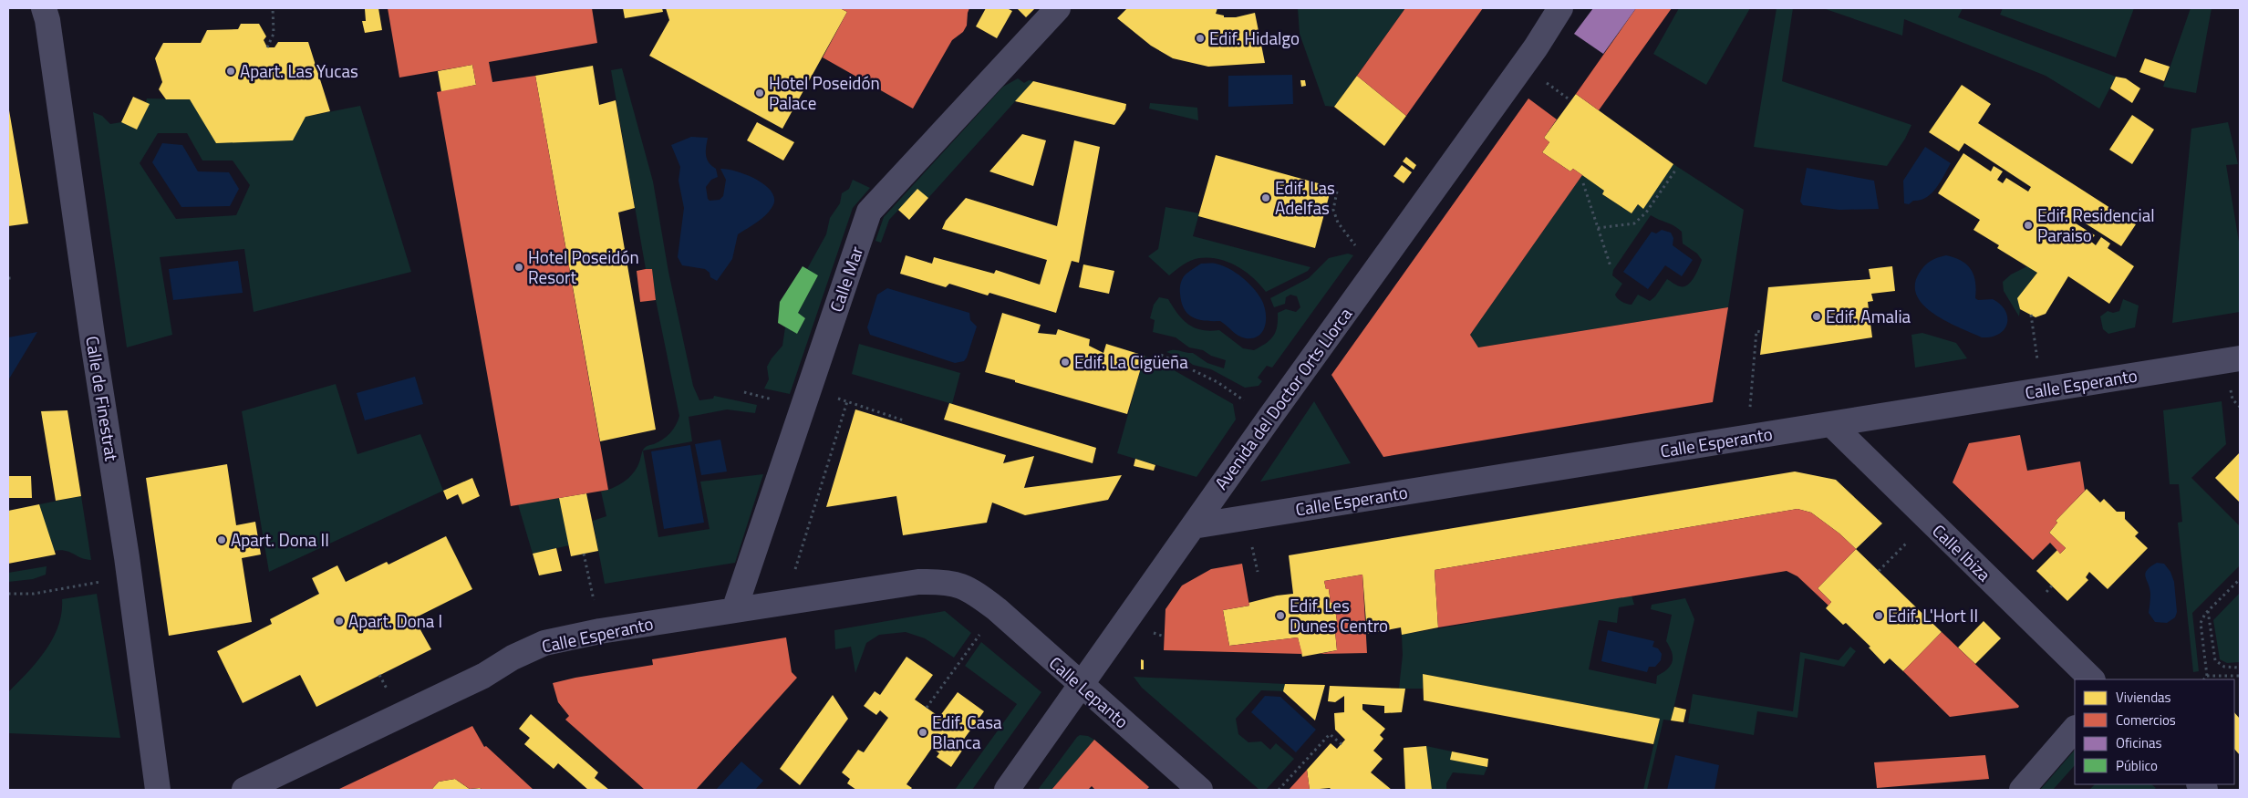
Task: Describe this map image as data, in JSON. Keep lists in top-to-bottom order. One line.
{"streets":{"street":["Calle Mar","Calle Esperanto","Calle de Finestrat","Avenida del Doctor Orts Llorca","Calle Ibiza","Calle Lepanto"]},"crossings":[["Calle Mar","Calle Esperanto"],["Calle Esperanto","Avenida del Doctor Orts Llorca"],["Calle Esperanto","Calle Ibiza"],["Calle Esperanto","Calle Lepanto"],["Avenida del Doctor Orts Llorca","Calle Lepanto"]],"places":["Edif. Hidalgo","Apart. Las Yucas","Hotel Poseidón Palace","Edif. Las Adelfas","Edif. Residencial Paraiso","Hotel Poseidón Resort","Edif. Amalia","Edif. La Cigüeña","Apart. Dona II","Edif. Les Dunes Centro","Edif. L'Hort II","Apart. Dona I","Edif. Casa Blanca"],"legend":["Viviendas","Comercios","Oficinas","Público"]}
